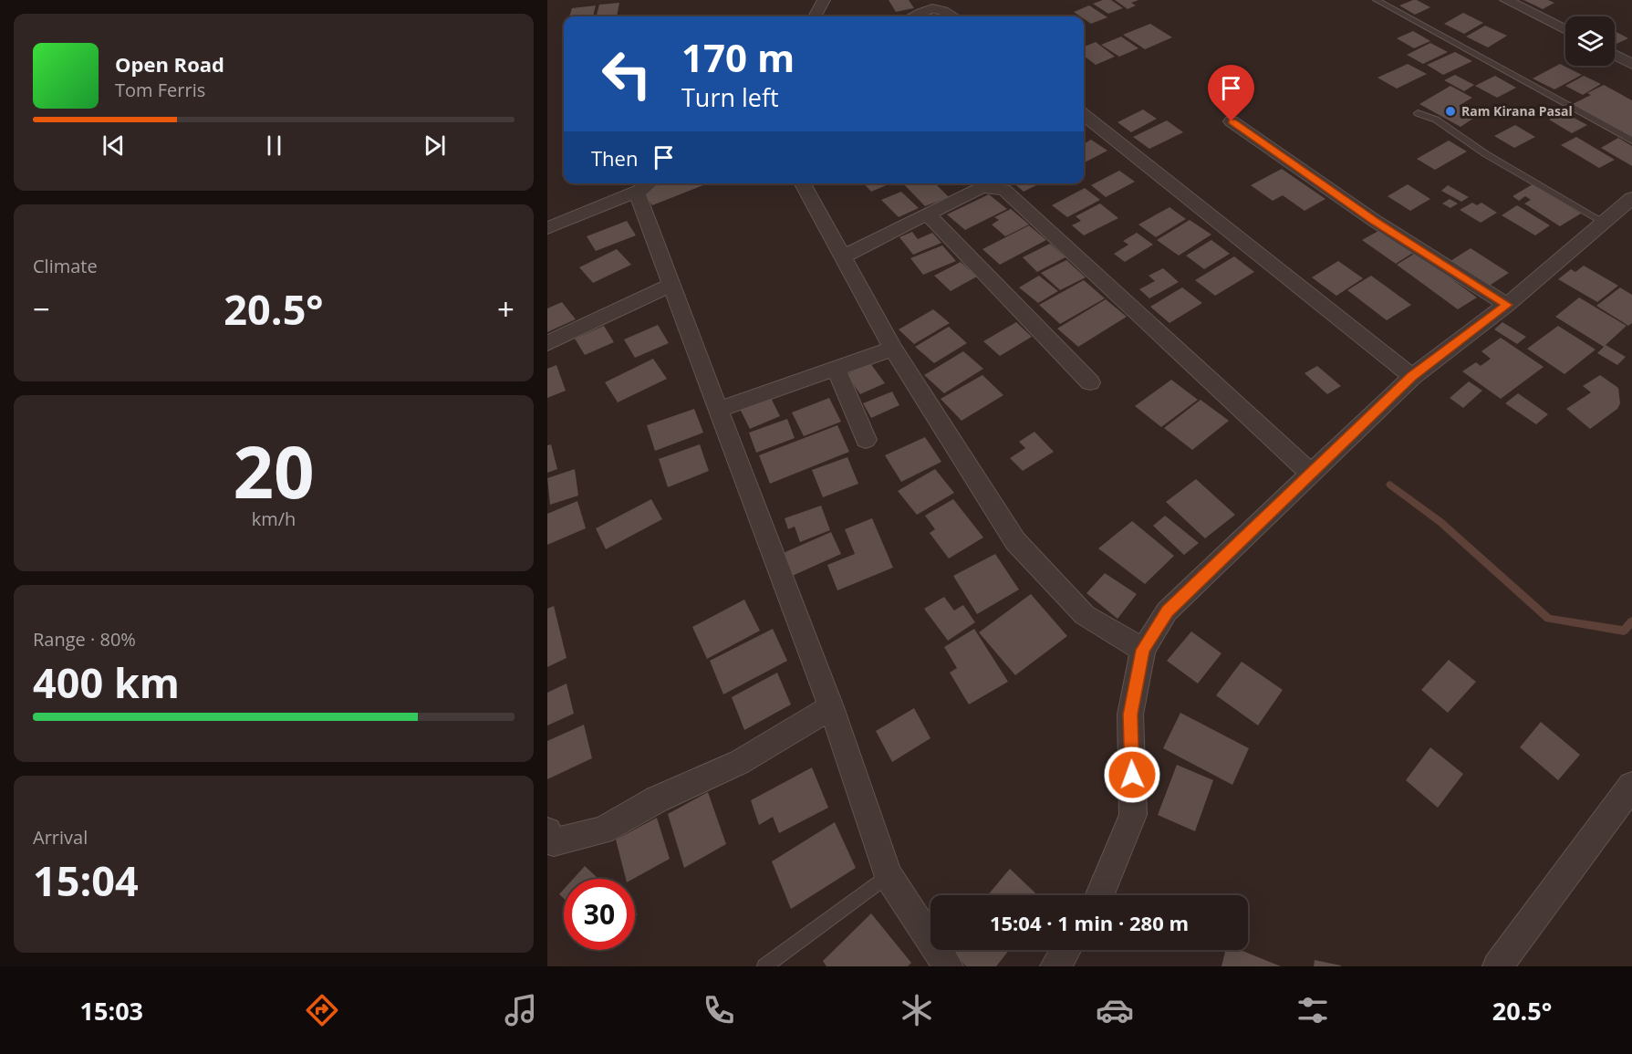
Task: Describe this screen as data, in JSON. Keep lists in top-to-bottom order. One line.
{"places":["Ram Kirana Pasal"],"page":{"turn":["170 m","Turn left"],"song":["Open Road","Tom Ferris"],"then":"Then","tile":["Climate",["20","km/h"],["Range · 80%","400 km"],["Arrival","15:04"]],"heat":["−","20.5°","+"],"limit":"30","trip":"15:04 · 1 min · 280 m","tabs":["15:03","20.5°"]}}
